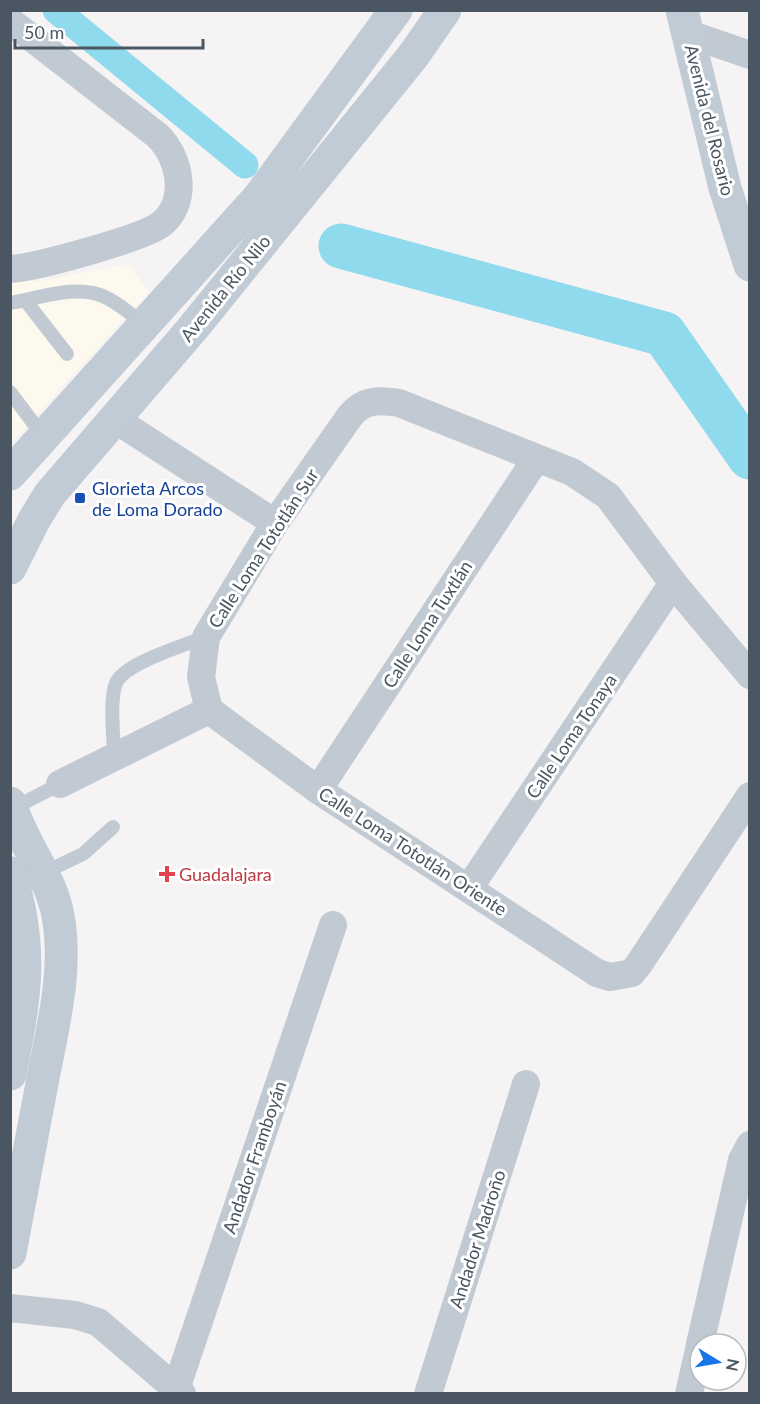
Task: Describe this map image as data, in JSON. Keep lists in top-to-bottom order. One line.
{"streets":{"main road":["Avenida del Rosario","Avenida Río Nilo"],"street":["Calle Loma Tototlán Sur","Calle Loma Tuxtlán","Calle Loma Tonaya","Calle Loma Tototlán Oriente","Andador Framboyán","Andador Madroño"]},"crossings":[["Calle Loma Tototlán Sur","Calle Loma Tuxtlán"],["Calle Loma Tototlán Sur","Calle Loma Tototlán Oriente"],["Calle Loma Tuxtlán","Calle Loma Tototlán Oriente"],["Calle Loma Tonaya","Calle Loma Tototlán Oriente"]],"places":{"transit":["Glorieta Arcos de Loma Dorado"],"health":["Guadalajara"]},"scale_bar":"50 m","north":"right"}
